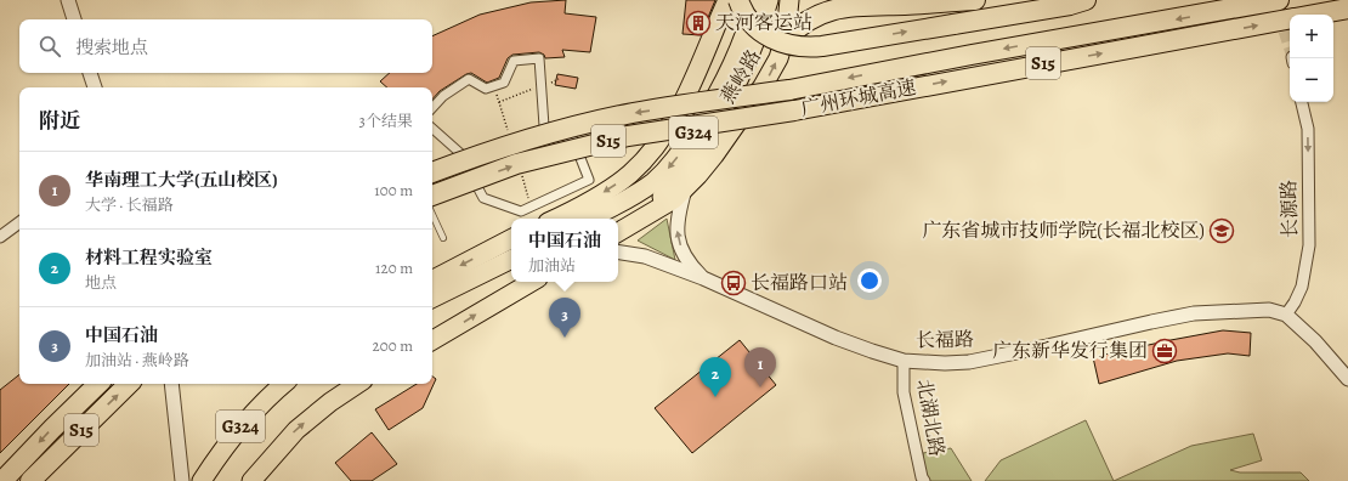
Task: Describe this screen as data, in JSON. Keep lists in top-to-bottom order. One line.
{"streets":{"highway":["S15","燕岭路","广州环城高速","G324"],"street":["长源路","长福路","北湖北路"]},"crossings":[["燕岭路","长福路"],["长源路","长福路"],["长福路","北湖北路"]],"one_way":["长源路"],"places":{"building":["天河客运站"],"school or university":["广东省城市技师学院(长福北校区)"],"bus stop":["长福路口站"],"office":["广东新华发行集团"]},"page":{"map_buttons":["+","−"],"search":"搜索地点","heading":["附近","3个结果"],"list":[{"mark":"1","name":"华南理工大学(五山校区)","note":"大学 · 长福路","value":"100 m"},{"mark":"2","name":"材料工程实验室","note":"地点","value":"120 m"},{"mark":"3","name":"中国石油","note":"加油站 · 燕岭路","value":"200 m"}],"popup":["中国石油","加油站"],"pins":["3","1","2"]}}
